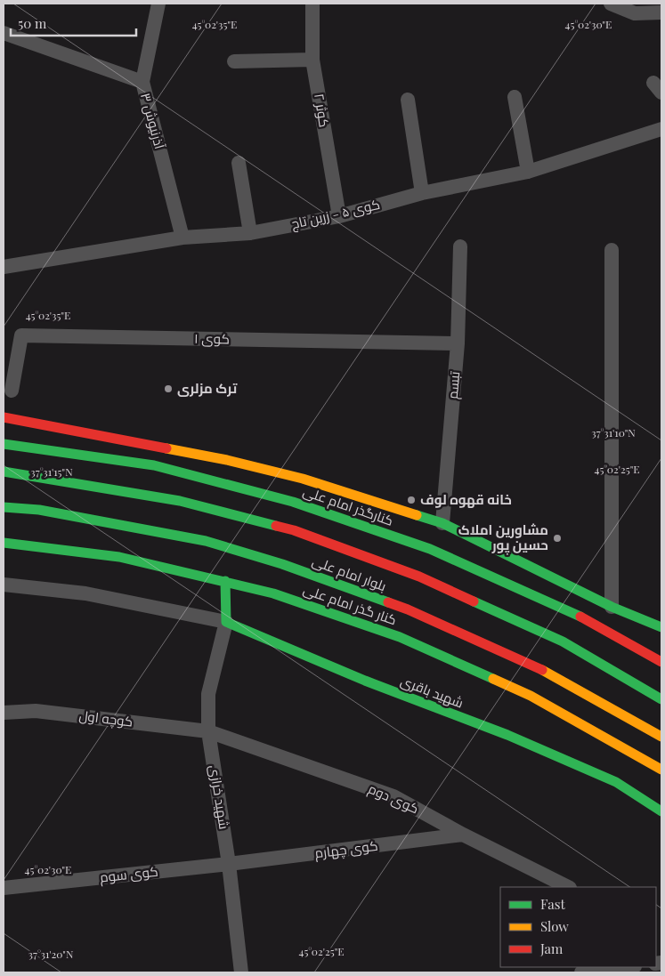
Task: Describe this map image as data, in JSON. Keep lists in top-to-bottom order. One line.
{"streets":{"main road":["کنارگذر امام علی","بلوار امام علی","کنار گذر امام علی","شهید باقری"],"street":["کوثر ۲","آذرنیوش ۳","کوی ۵ - زرین تاج","کوی ۱","تبسم","کوچه اول","شهید خرازی","کوی دوم","کوی چهارم","کوی سوم"]},"crossings":[["کوثر ۲","کوی ۵ - زرین تاج"],["آذرنیوش ۳","کوی ۵ - زرین تاج"],["کوی ۱","تبسم"],["شهید باقری","شهید خرازی"],["کوچه اول","شهید خرازی"],["کوچه اول","کوی دوم"],["شهید خرازی","کوی دوم"],["شهید خرازی","کوی چهارم"],["شهید خرازی","کوی سوم"],["کوی دوم","کوی چهارم"],["کوی چهارم","کوی سوم"]],"places":["ترک مزلری","خانه قهوه لوف","مشاورین املاک حسین پور"],"legend":["Fast","Slow","Jam"],"scale_bar":"50 m","coordinates":["45°02'35\"E","45°02'30\"E","37°31'10\"N","45°02'25\"E","37°31'15\"N","37°31'20\"N"]}
